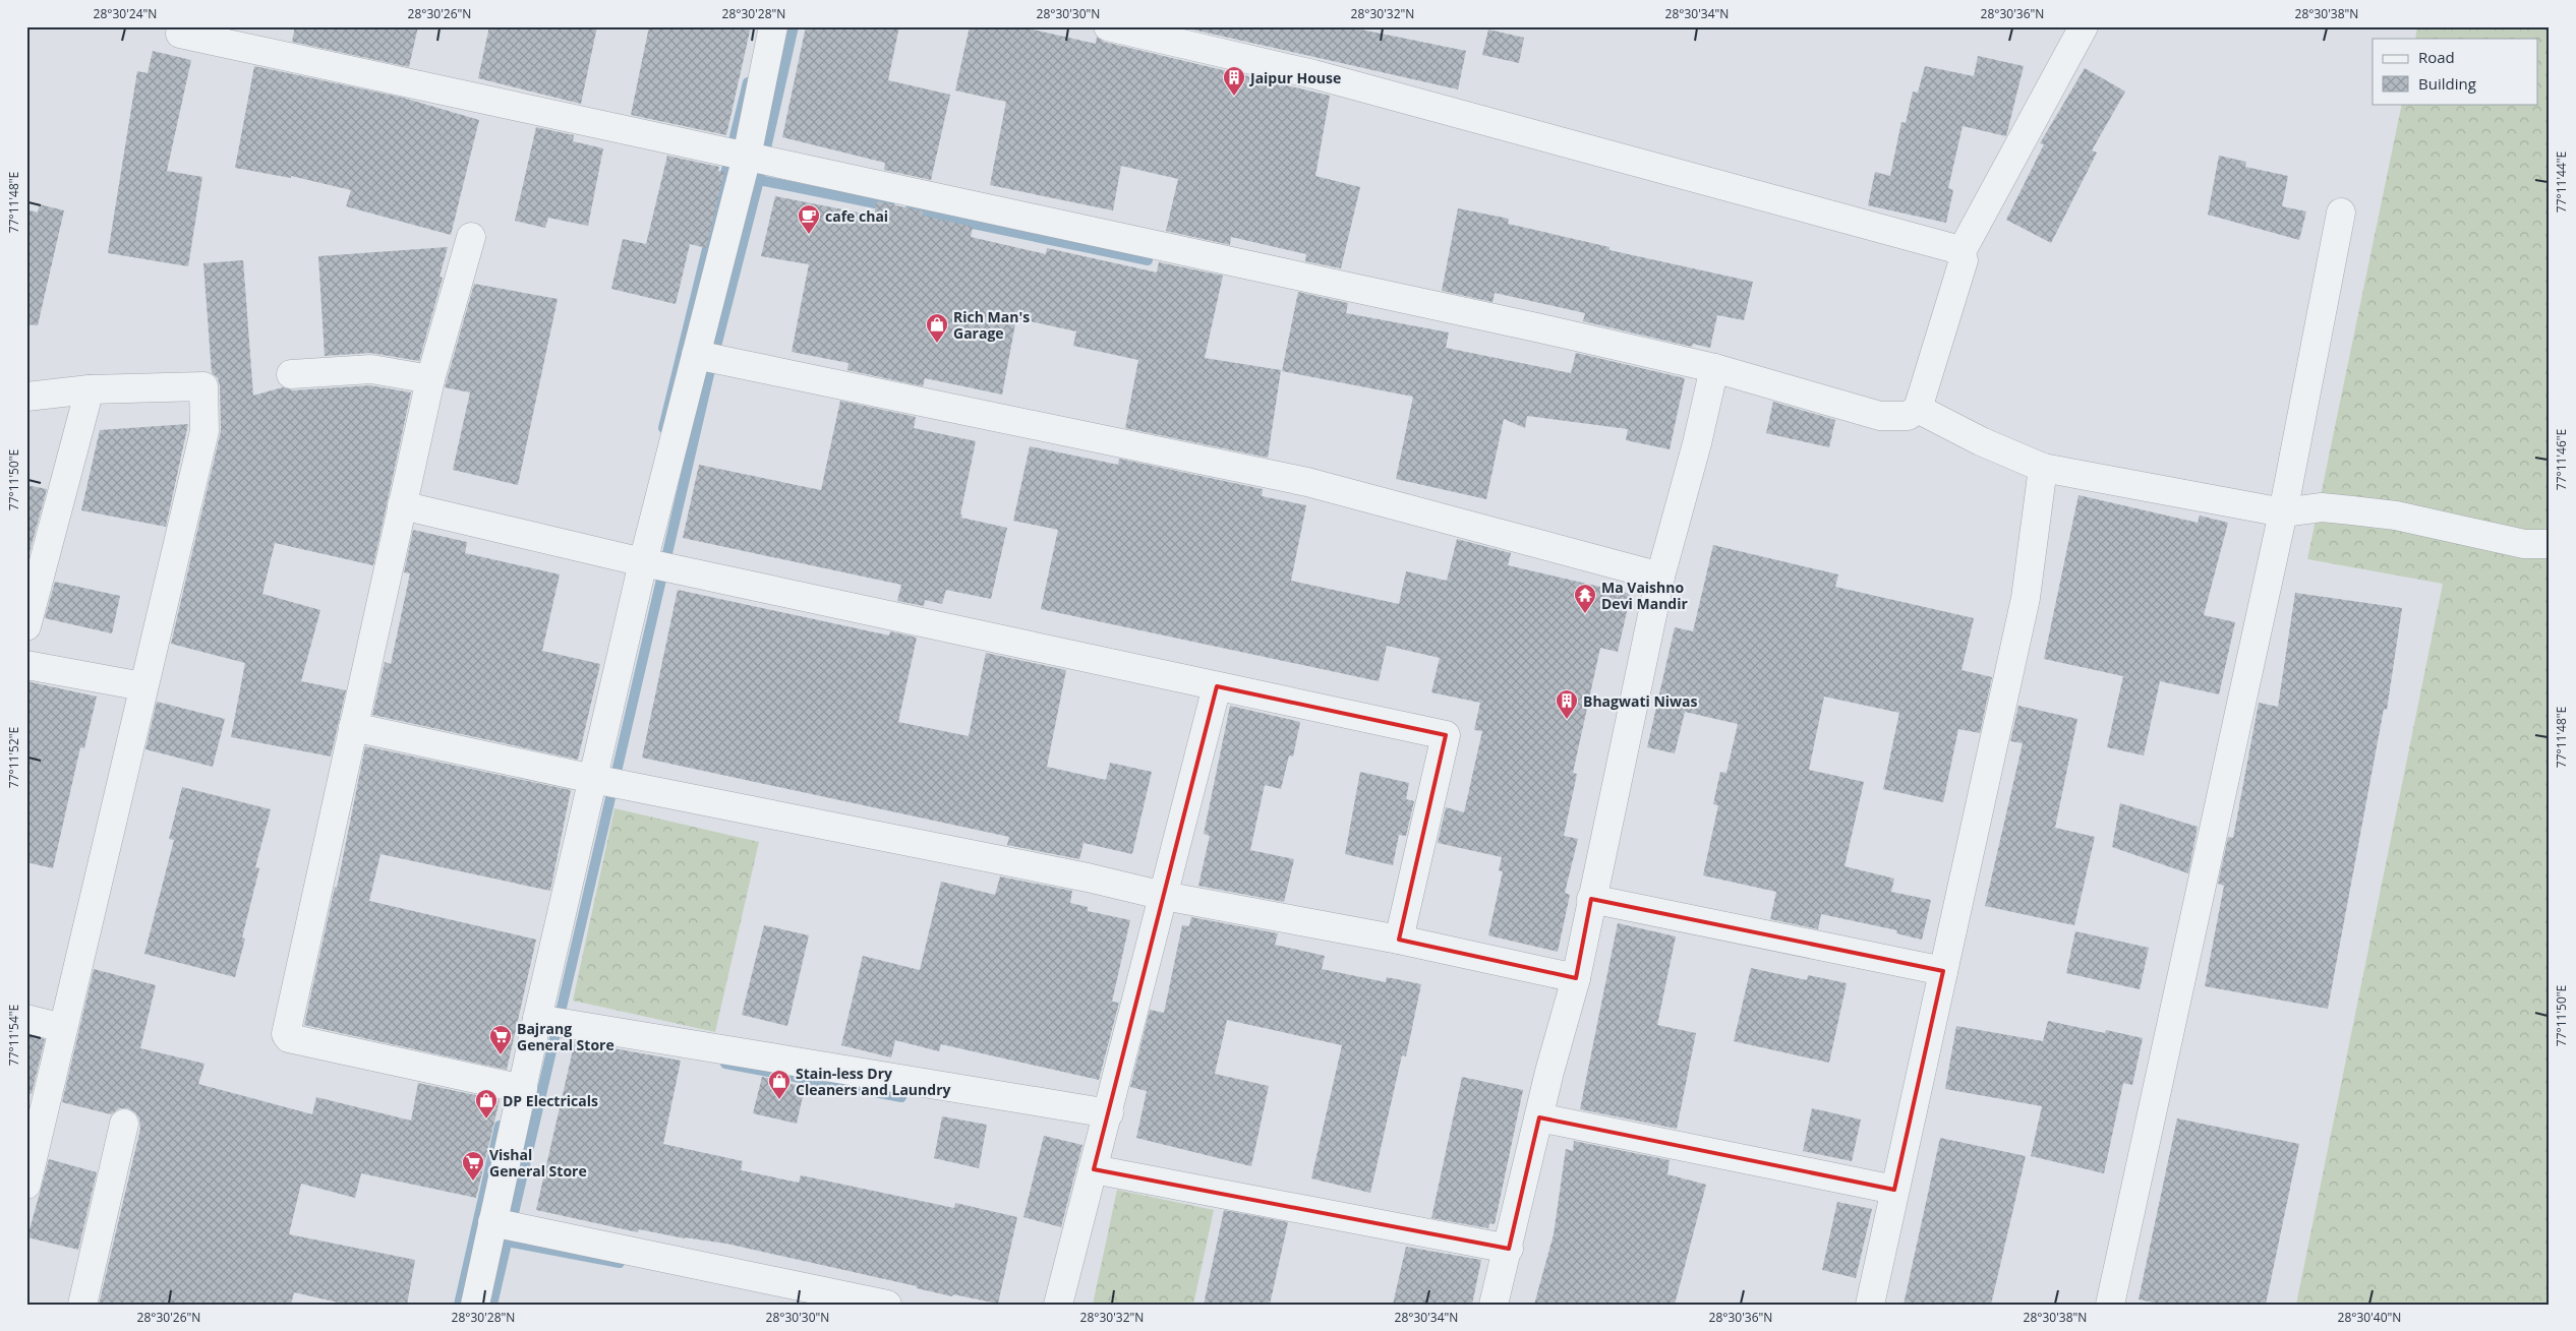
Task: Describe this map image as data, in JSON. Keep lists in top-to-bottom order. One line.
{"places":{"building":["Jaipur House","Bhagwati Niwas"],"cafe":["cafe chai"],"shop":["Rich Man's Garage","Stain-less Dry Cleaners and Laundry","DP Electricals"],"temple":["Ma Vaishno Devi Mandir"],"supermarket":["Bajrang General Store","Vishal General Store"]},"legend":["Road","Building"],"coordinates":["28°30'24\"N","28°30'26\"N","28°30'28\"N","28°30'30\"N","28°30'32\"N","28°30'34\"N","28°30'36\"N","28°30'38\"N","77°11'44\"E","77°11'48\"E","77°11'46\"E","77°11'50\"E","77°11'52\"E","77°11'54\"E","28°30'40\"N"]}
